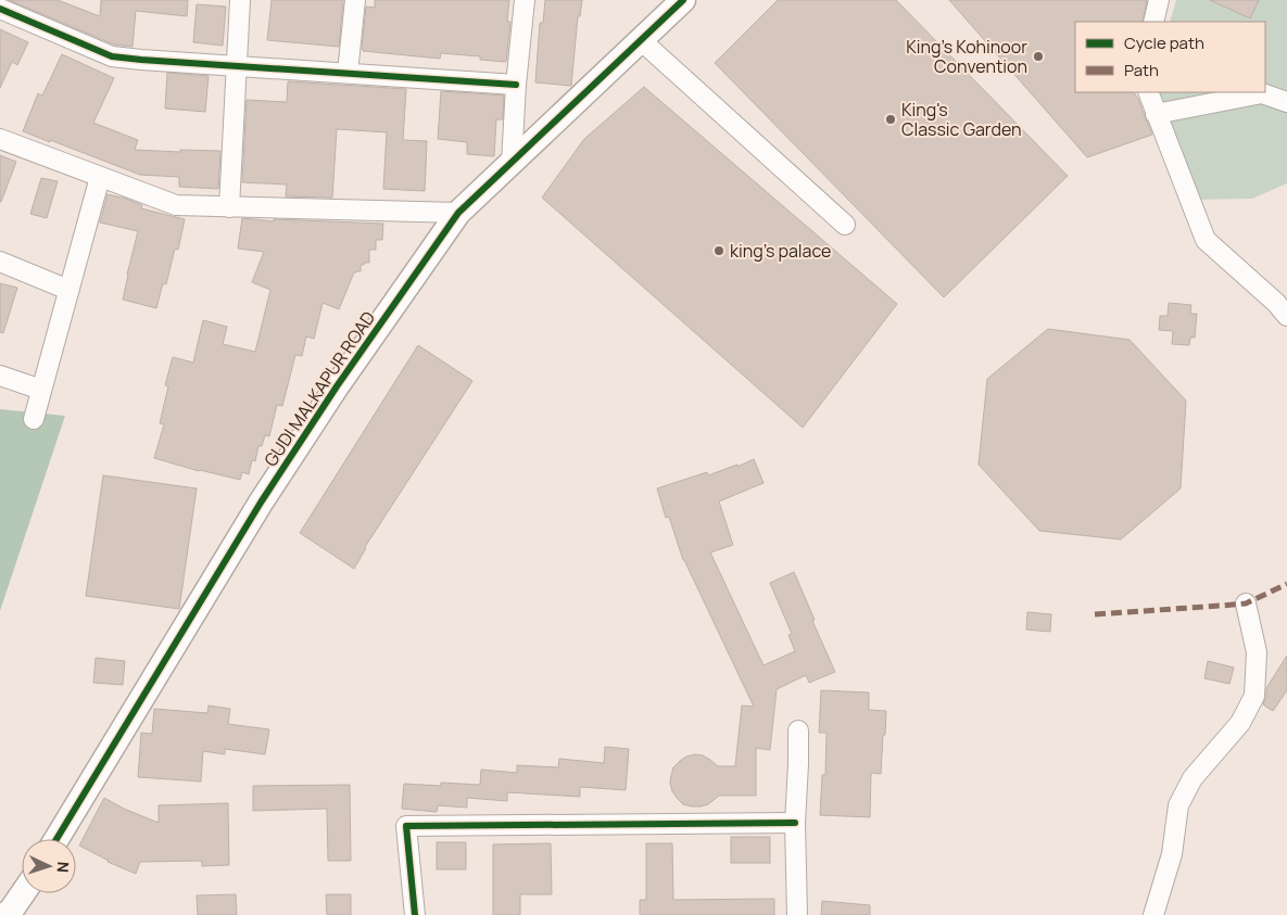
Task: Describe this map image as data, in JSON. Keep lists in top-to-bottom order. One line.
{"streets":{"street":["GUDI MALKAPUR ROAD"]},"places":["King's Kohinoor Convention","King's Classic Garden","king's palace"],"legend":["Cycle path","Path"],"north":"right"}
